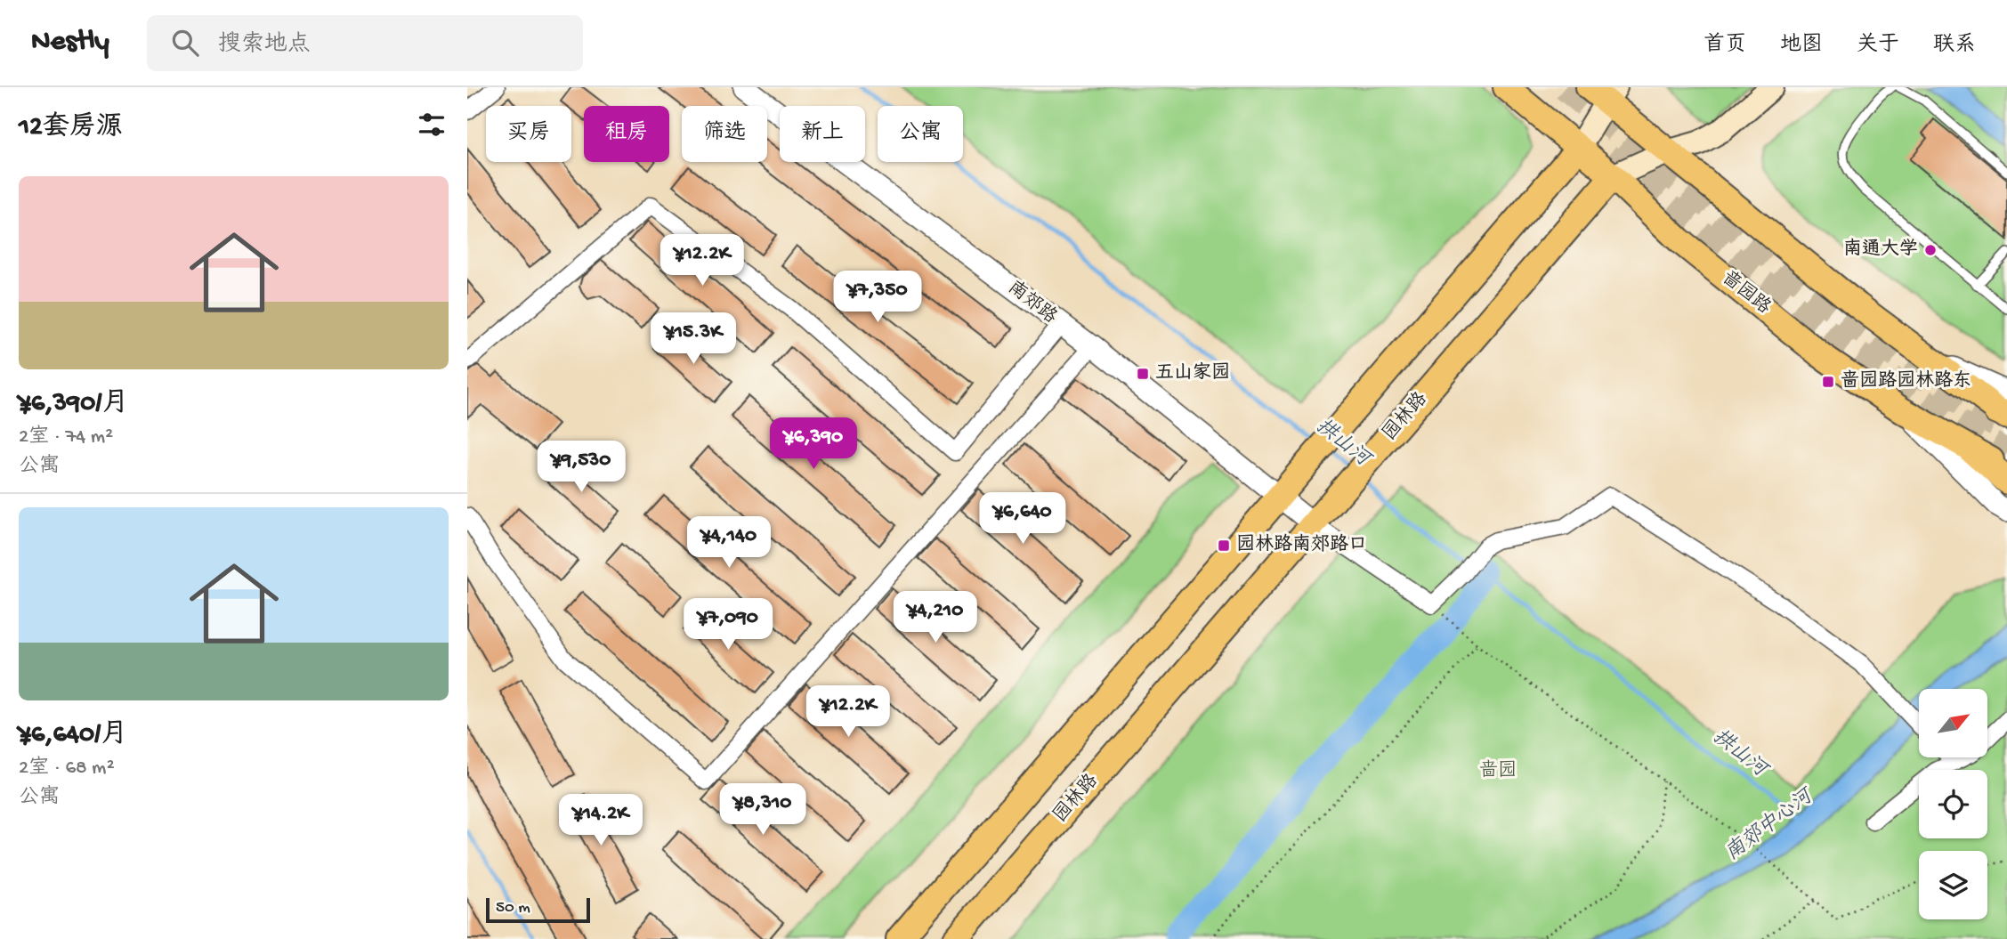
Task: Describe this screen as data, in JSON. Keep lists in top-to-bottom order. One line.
{"streets":{"main road":["啬园路","园林路"],"street":["南郊路"]},"crossings":[["啬园路","园林路"],["南郊路","园林路"]],"water":["拱山河","南郊中心河"],"parks":["啬园"],"places":{"other":["南通大学"],"transit":["五山家园","啬园路园林路东","园林路南郊路口"]},"scale_bar":"50 m","north":"top right","page":{"header":"Nestly","search":"搜索地点","nav":["首页","地图","关于","联系"],"heading":"12套房源","chip":["买房","租房","筛选","新上","公寓"],"list":[{"name":"¥6,390/月","note":"2室 · 74 m² · 公寓"},{"name":"¥6,640/月","note":"2室 · 68 m² · 公寓"}],"price":["¥12.2K","¥7,350","¥15.3K","¥6,390","¥9,530","¥6,640","¥4,140","¥4,210","¥7,090","¥12.2K","¥8,310","¥14.2K"],"scale":"50 m"}}
